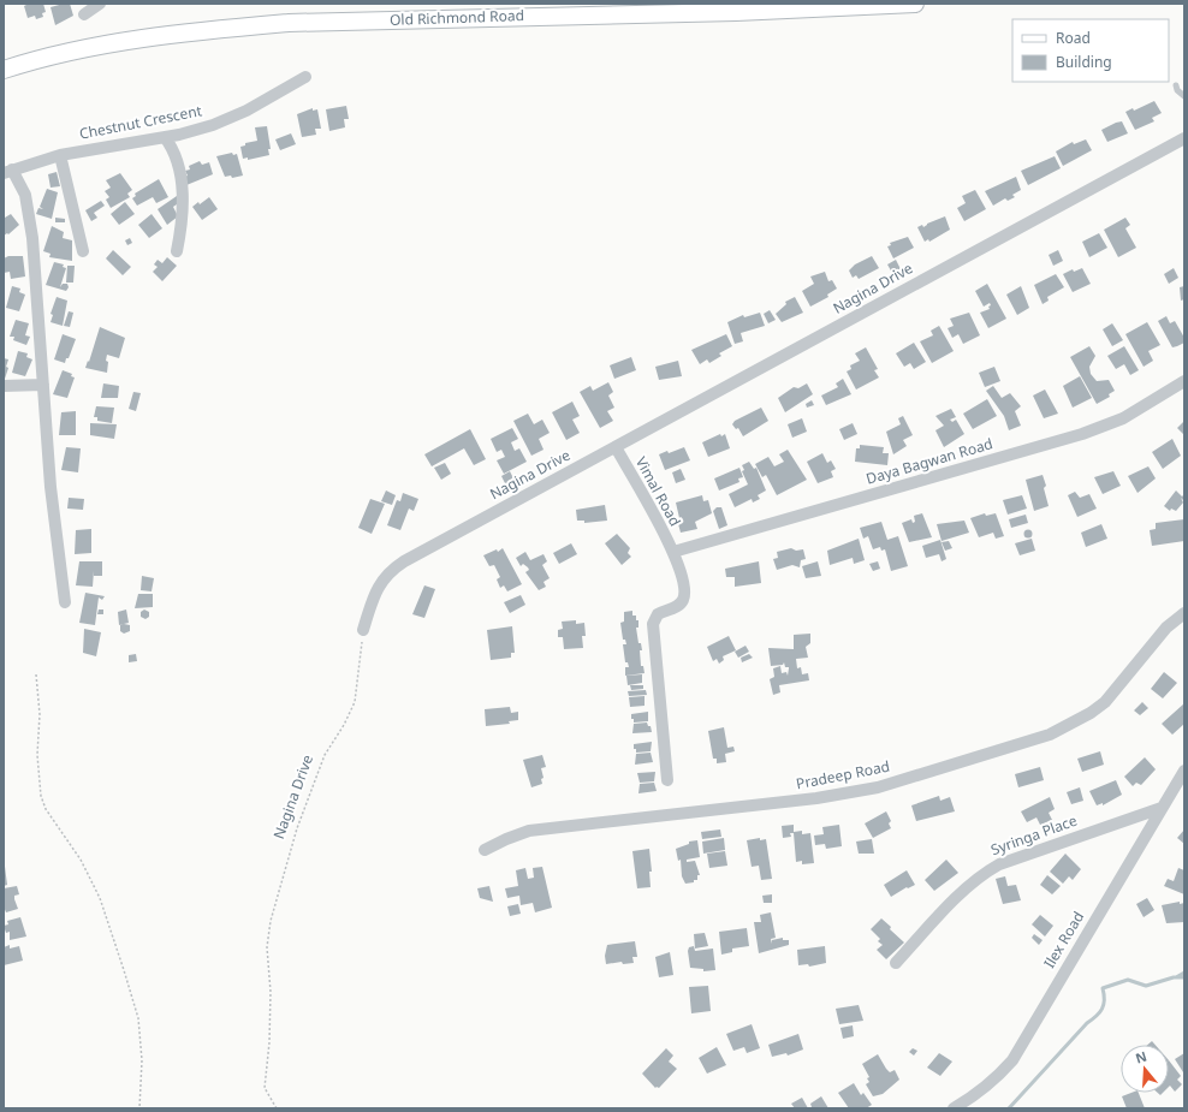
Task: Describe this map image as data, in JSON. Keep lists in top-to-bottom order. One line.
{"streets":{"street":["Old Richmond Road","Chestnut Crescent","Nagina Drive","Daya Bagwan Road","Vimal Road","Pradeep Road","Syringa Place","Ilex Road"]},"crossings":[["Nagina Drive","Vimal Road"],["Daya Bagwan Road","Vimal Road"],["Syringa Place","Ilex Road"]],"legend":["Road","Building"],"north":"top"}
